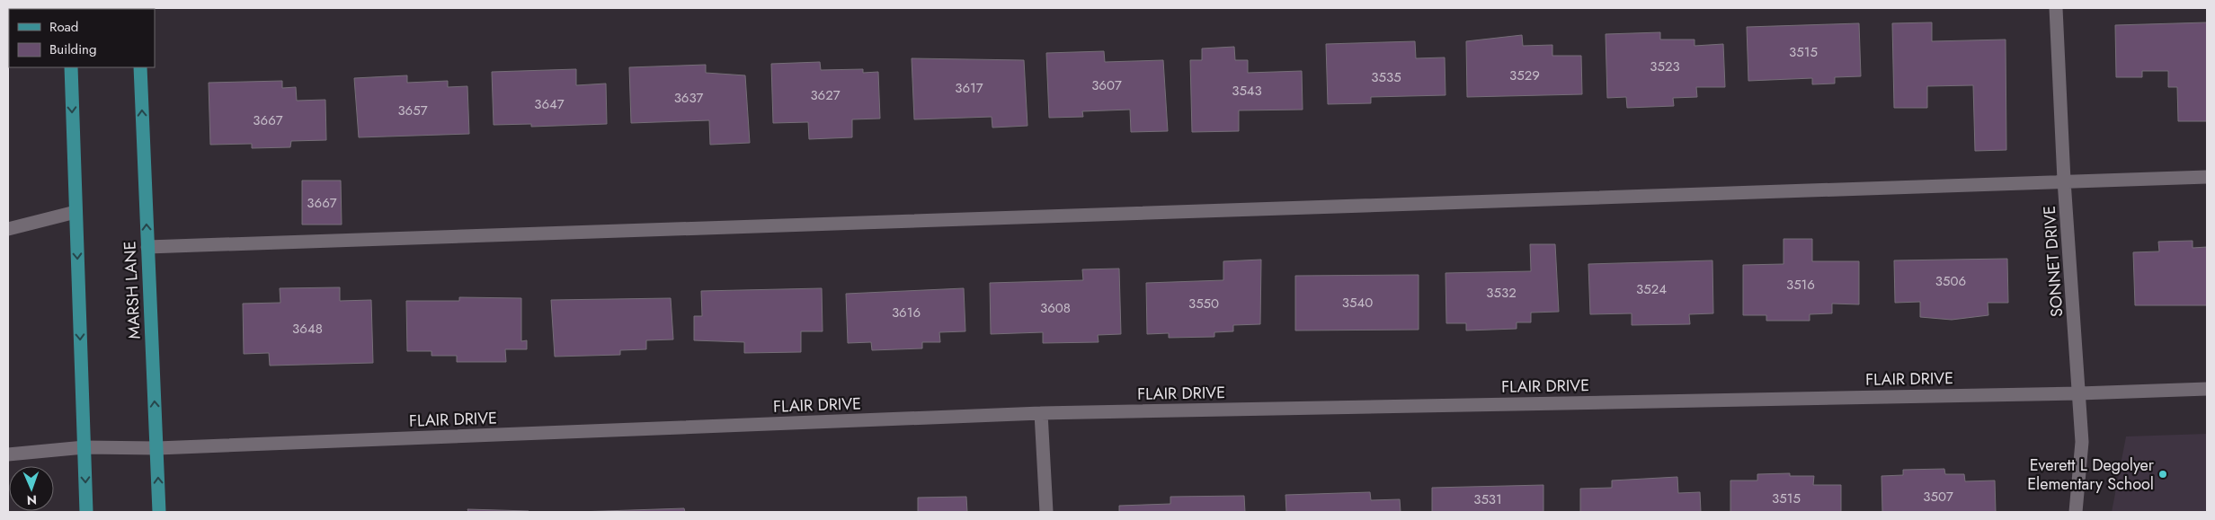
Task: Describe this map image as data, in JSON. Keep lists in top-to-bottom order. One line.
{"streets":{"main road":["MARSH LANE"],"street":["SONNET DRIVE","FLAIR DRIVE"]},"crossings":[["SONNET DRIVE","FLAIR DRIVE"],["MARSH LANE","FLAIR DRIVE"]],"places":["Everett L Degolyer Elementary School"],"house_numbers":["3515","3523","3529","3535","3607","3617","3543","3627","3637","3647","3657","3667","3667","3506","3516","3524","3532","3540","3550","3608","3616","3648","3507","3515","3531"],"legend":["Road","Building"],"north":"bottom"}
